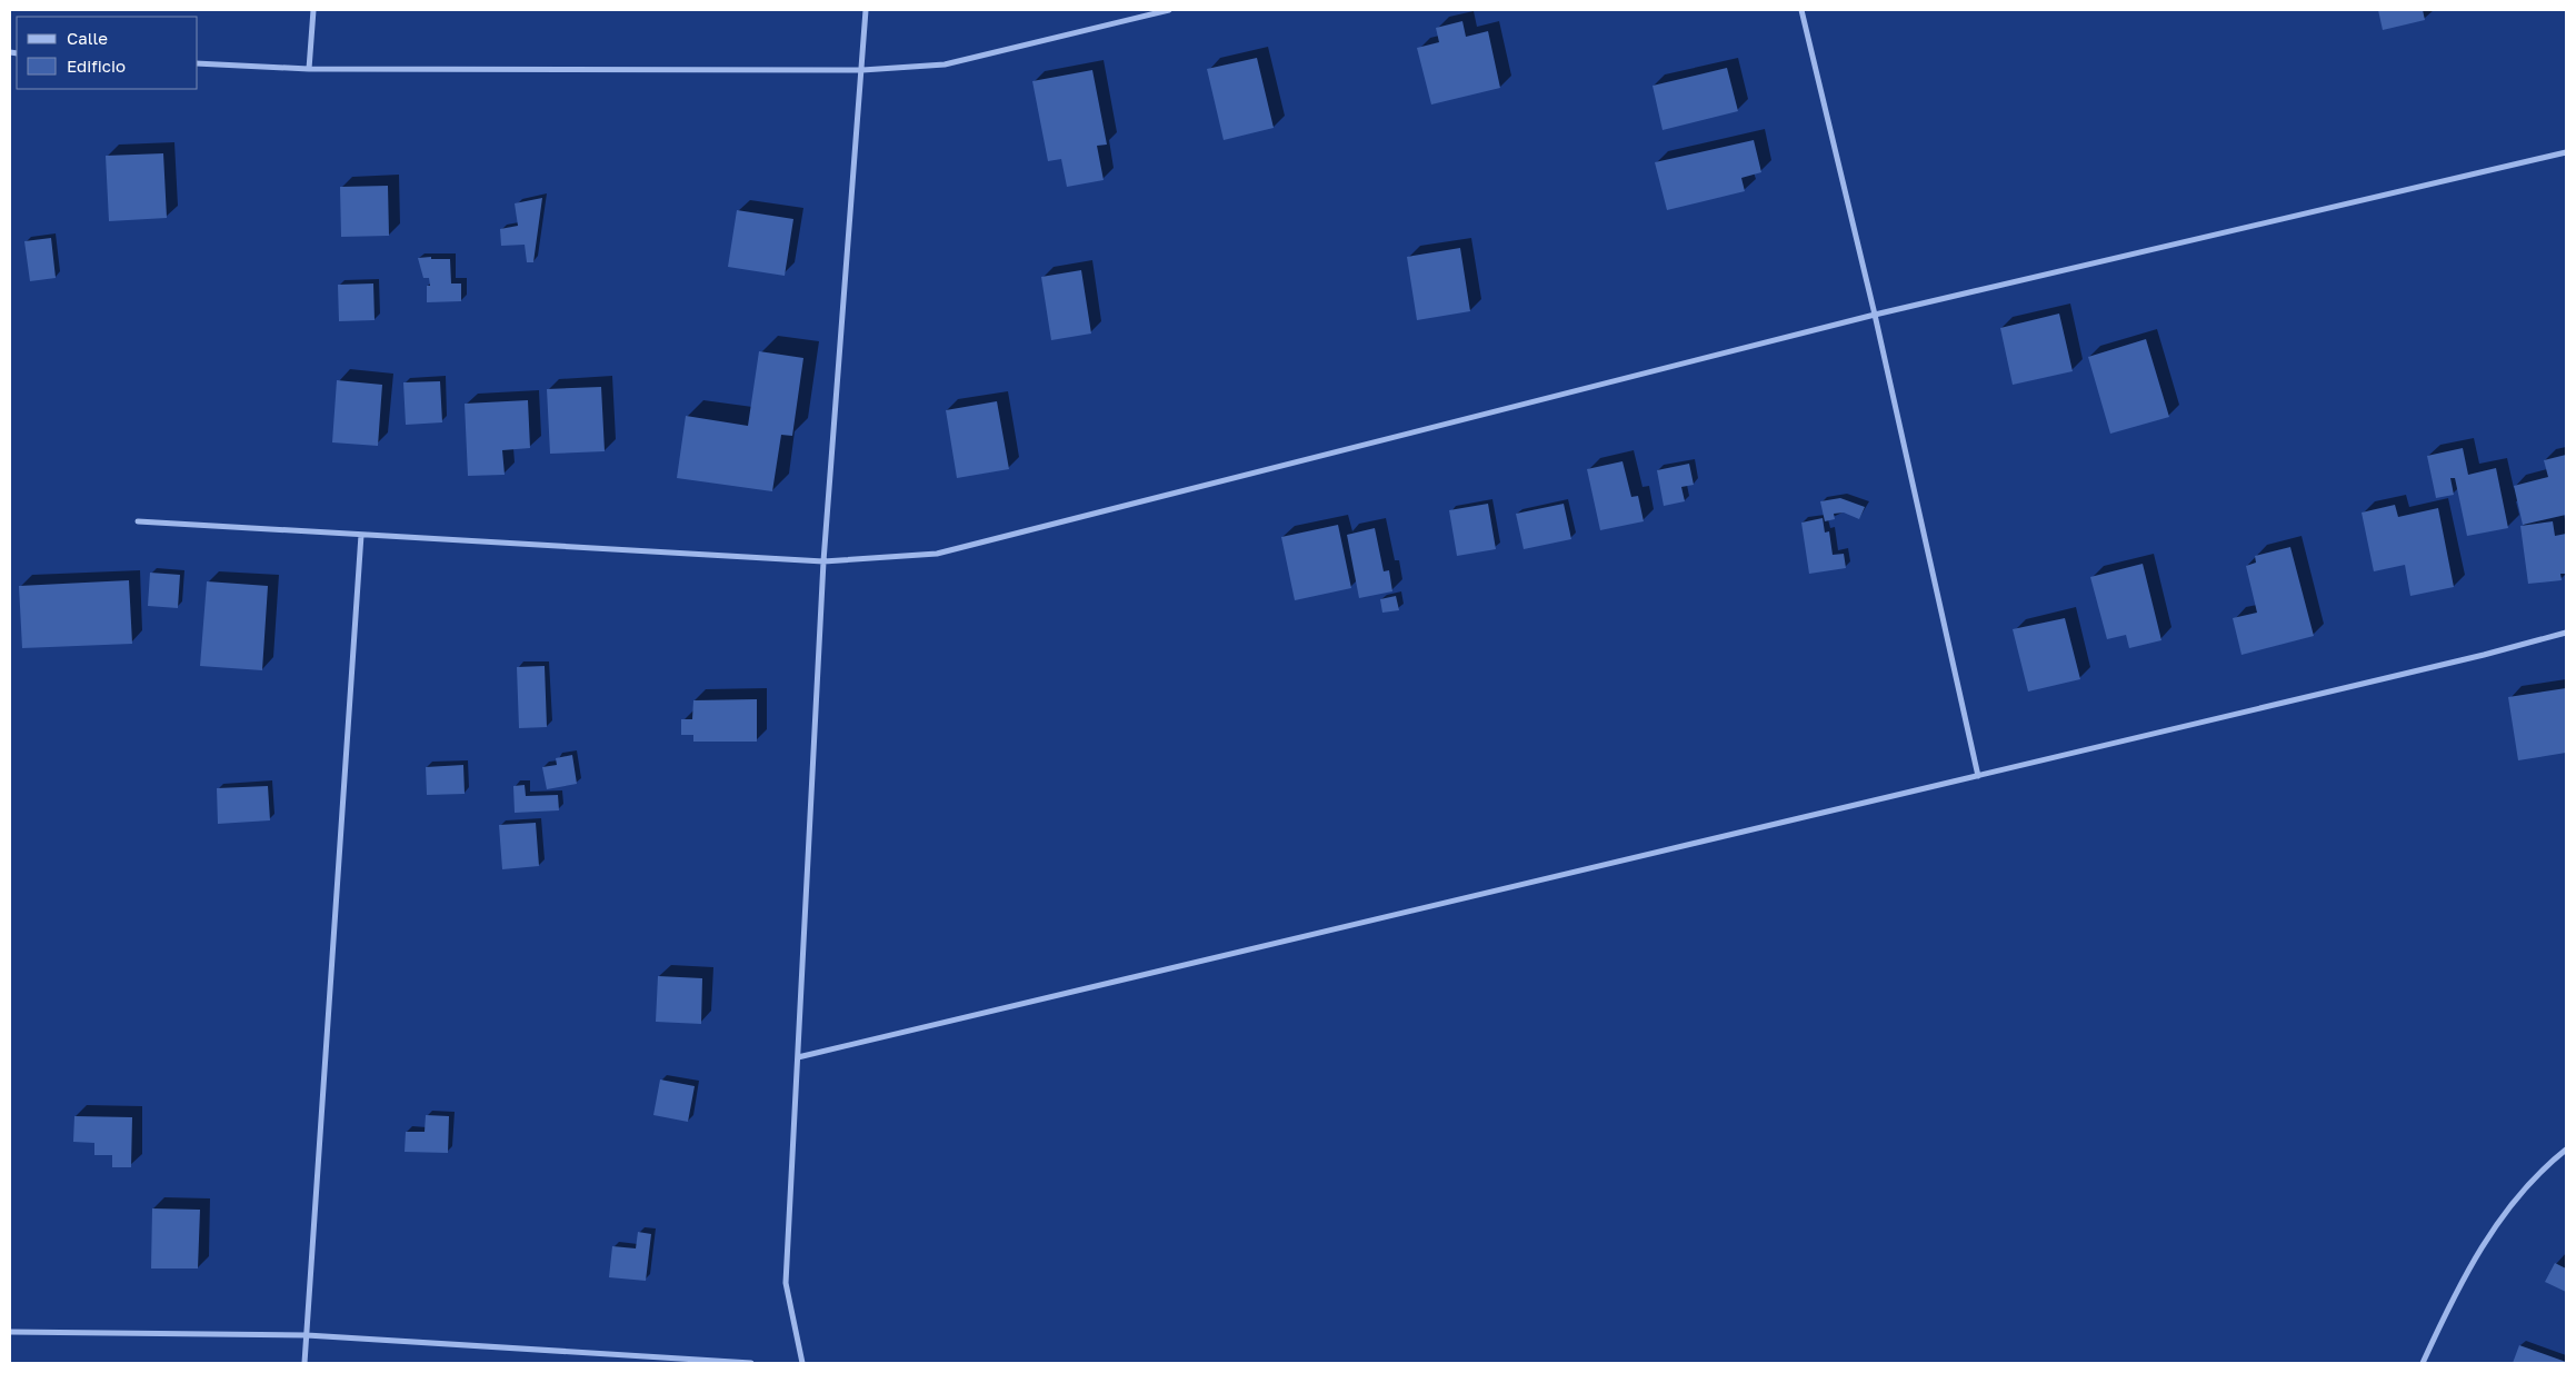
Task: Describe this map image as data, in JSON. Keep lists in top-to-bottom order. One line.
{"legend":["Calle","Edificio"]}
